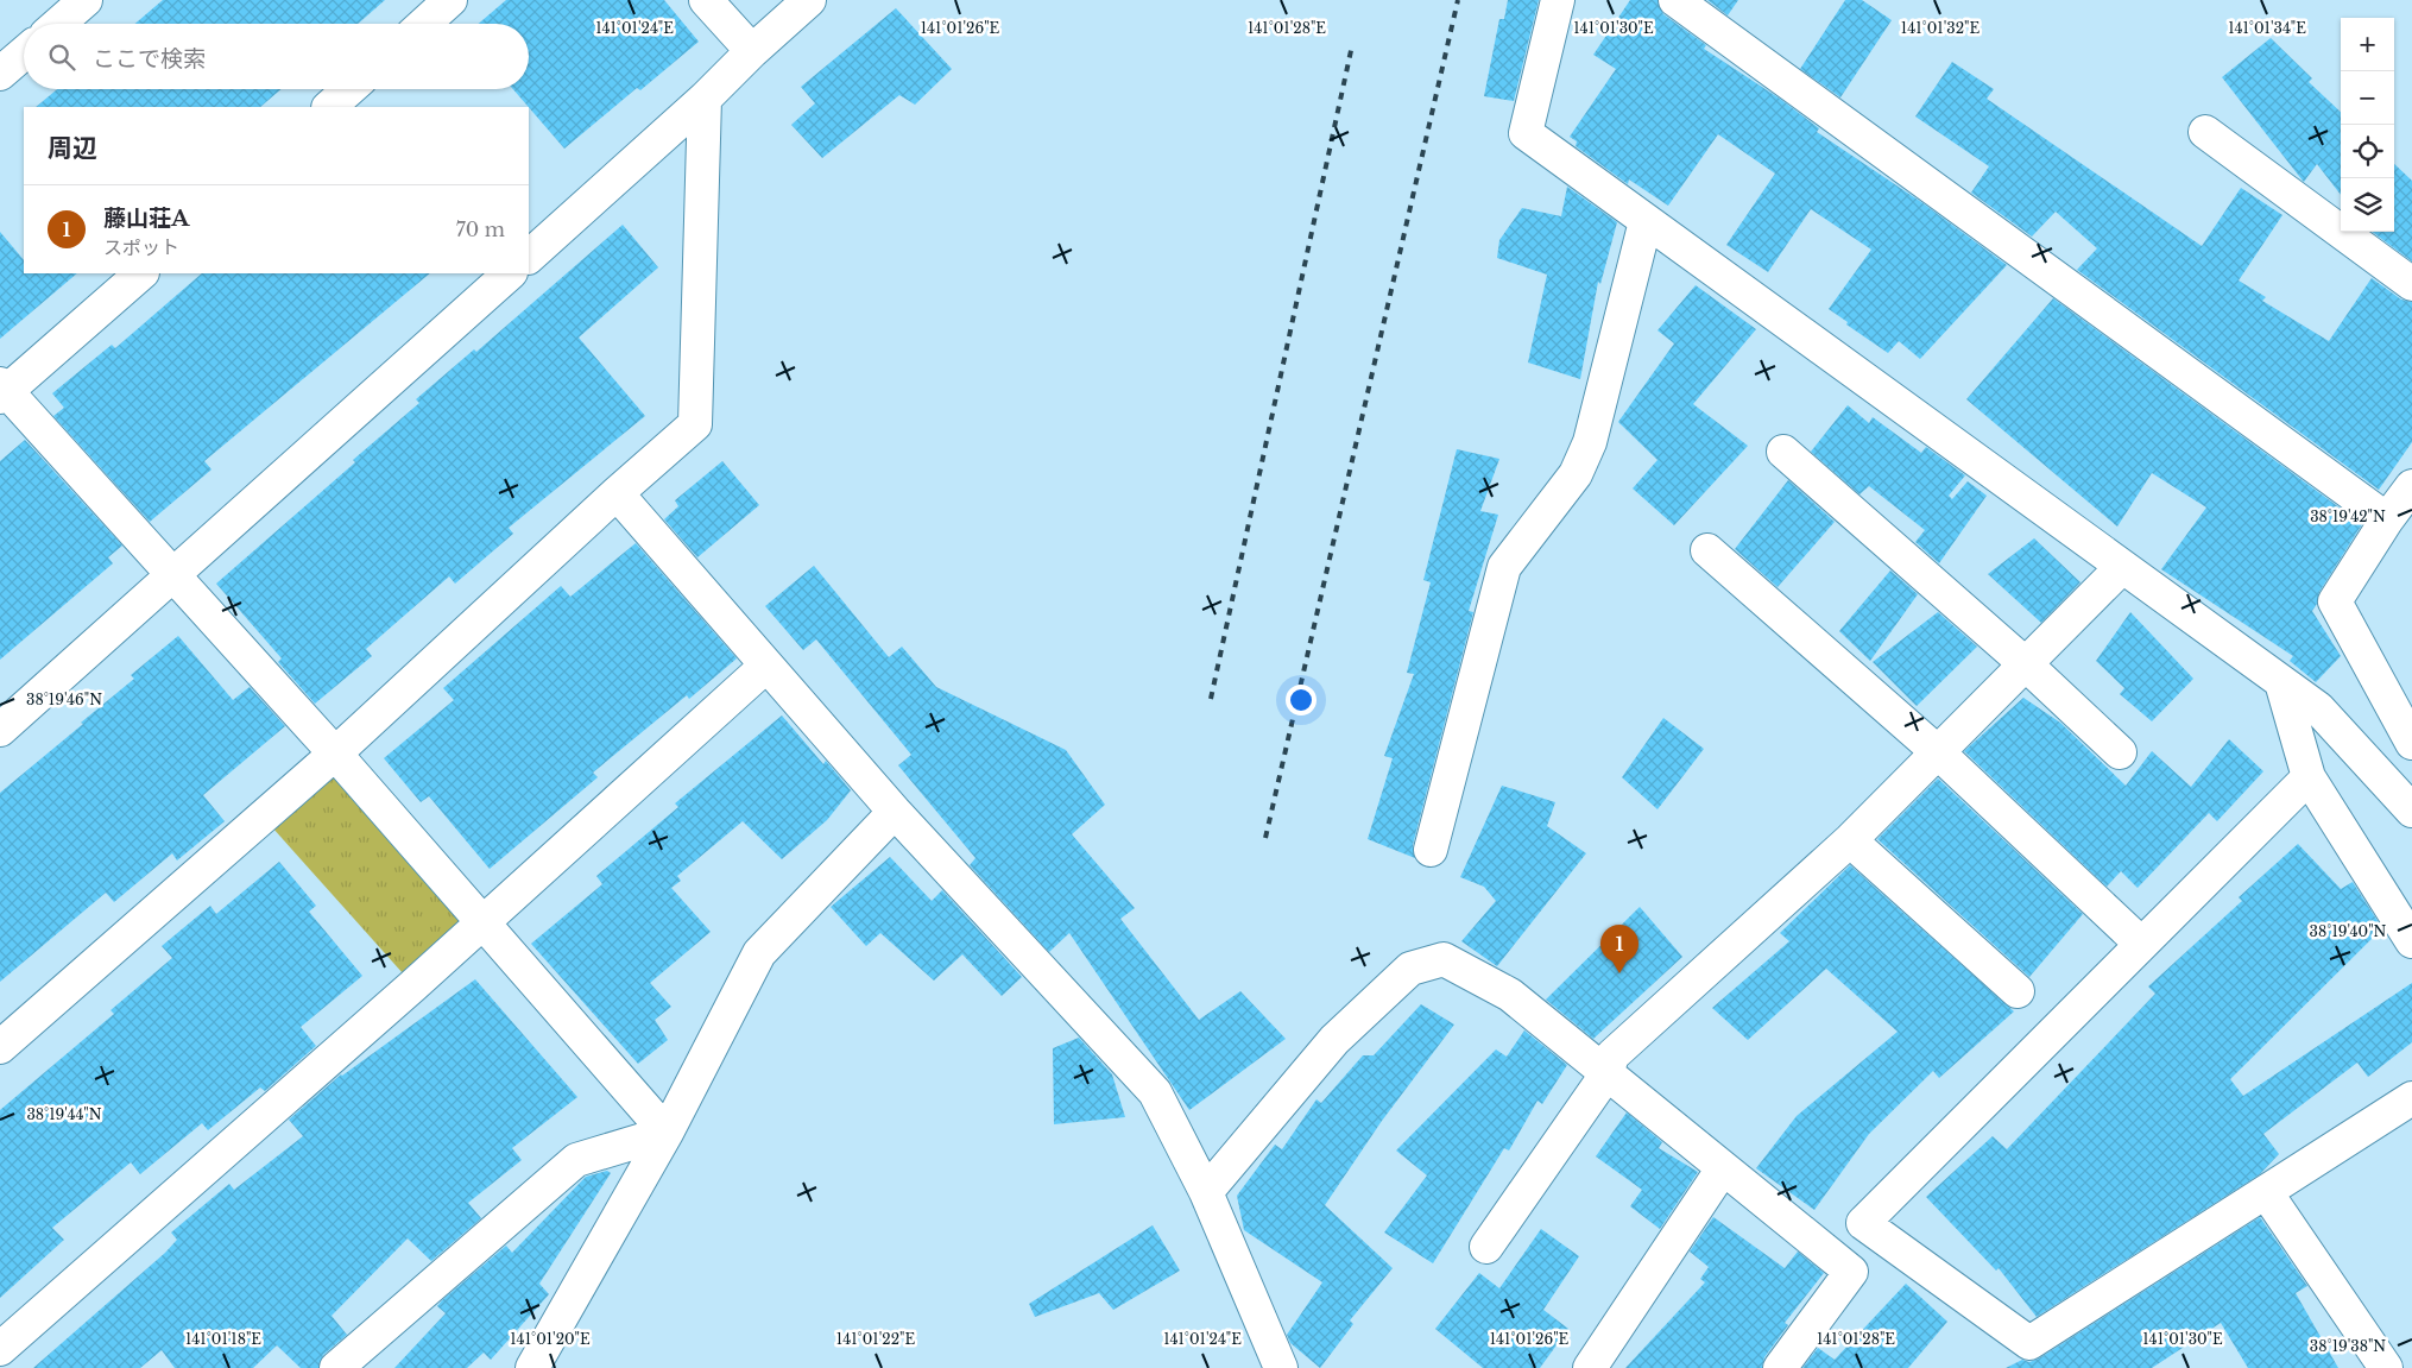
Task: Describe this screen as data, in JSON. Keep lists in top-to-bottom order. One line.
{"page":{"map_buttons":["+","−"],"search":"ここで検索","heading":"周辺","list":[{"mark":"1","name":"藤山荘A","note":"スポット","value":"70 m"}],"pins":"1"},"coordinates":["141°01'24\"E","141°01'26\"E","141°01'28\"E","141°01'30\"E","141°01'32\"E","141°01'34\"E","38°19'42\"N","38°19'46\"N","38°19'40\"N","38°19'44\"N","141°01'18\"E","141°01'20\"E","141°01'22\"E","38°19'38\"N"]}
